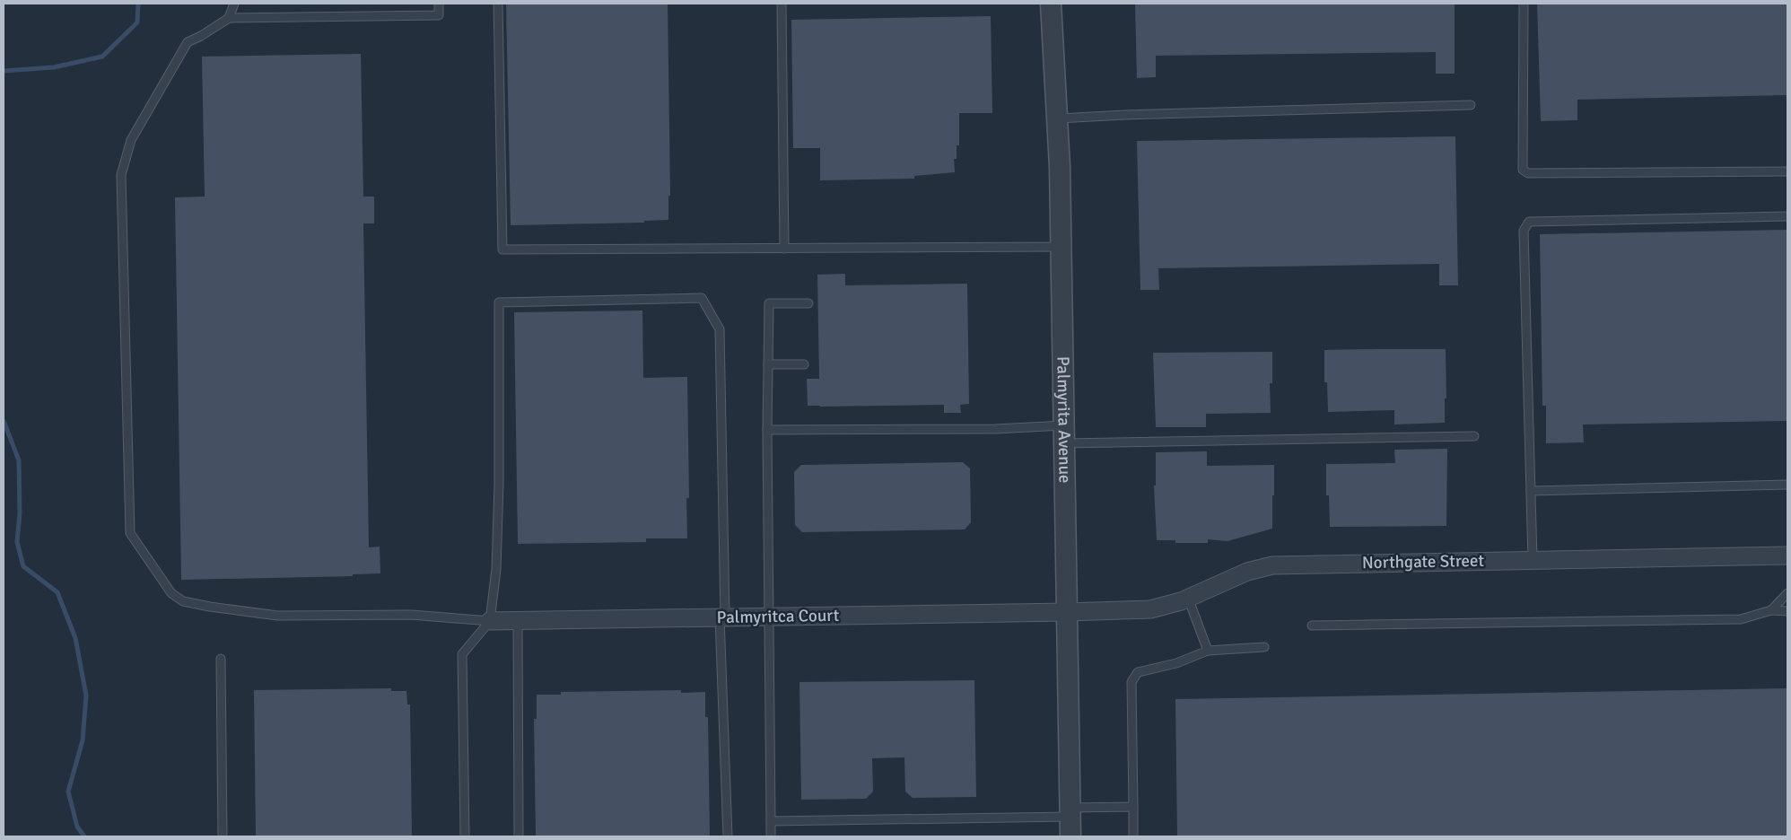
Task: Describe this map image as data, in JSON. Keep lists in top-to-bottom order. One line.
{"streets":{"street":["Palmyrita Avenue","Northgate Street","Palmyritca Court"]},"crossings":[["Palmyrita Avenue","Northgate Street"],["Palmyrita Avenue","Palmyritca Court"],["Northgate Street","Palmyritca Court"]]}
